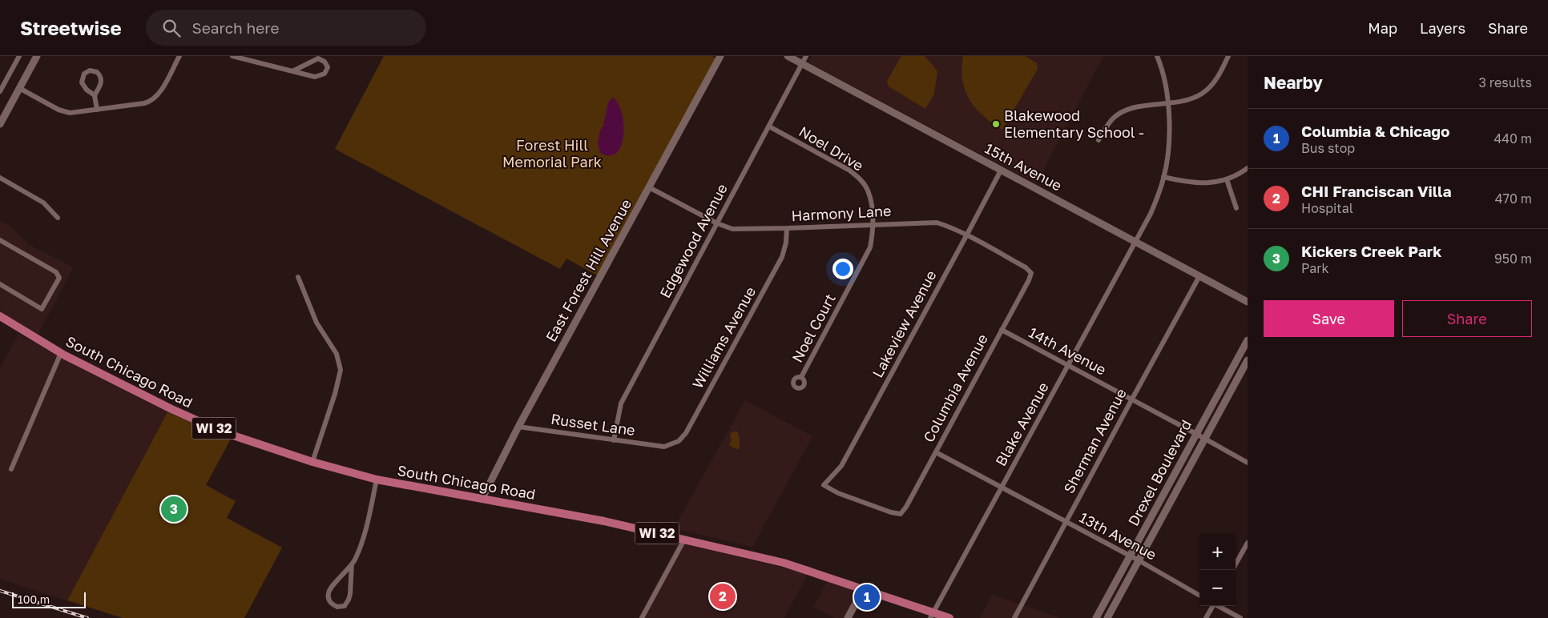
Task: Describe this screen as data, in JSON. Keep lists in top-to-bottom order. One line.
{"streets":{"main road":["South Chicago Road","WI 32"],"street":["Noel Drive","15th Avenue","Harmony Lane","Edgewood Avenue","East Forest Hill Avenue","Lakeview Avenue","Noel Court","Williams Avenue","14th Avenue","Columbia Avenue","Blake Avenue","Russet Lane","Sherman Avenue","Drexel Boulevard","13th Avenue"]},"crossings":[["Noel Drive","Harmony Lane"],["Noel Drive","Edgewood Avenue"],["Noel Drive","Noel Court"],["15th Avenue","Edgewood Avenue"],["15th Avenue","Lakeview Avenue"],["15th Avenue","Blake Avenue"],["15th Avenue","Sherman Avenue"],["Harmony Lane","Edgewood Avenue"],["Harmony Lane","East Forest Hill Avenue"],["Harmony Lane","Lakeview Avenue"],["Harmony Lane","Noel Court"],["Harmony Lane","Williams Avenue"],["Harmony Lane","Columbia Avenue"],["Edgewood Avenue","Russet Lane"],["East Forest Hill Avenue","South Chicago Road"],["East Forest Hill Avenue","Russet Lane"],["Lakeview Avenue","Columbia Avenue"],["Williams Avenue","Russet Lane"],["14th Avenue","Columbia Avenue"],["14th Avenue","Blake Avenue"],["14th Avenue","Sherman Avenue"],["14th Avenue","Drexel Boulevard"],["South Chicago Road","Blake Avenue"],["Columbia Avenue","13th Avenue"],["Blake Avenue","13th Avenue"],["Sherman Avenue","13th Avenue"],["Drexel Boulevard","13th Avenue"]],"parks":["Forest Hill Memorial Park"],"places":["Blakewood Elementary School -"],"scale_bar":"100 m","page":{"header":"Streetwise","search":"Search here","nav":["Map","Layers","Share"],"heading":["Nearby","3 results"],"list":[{"mark":"1","name":"Columbia & Chicago","note":"Bus stop","value":"440 m"},{"mark":"2","name":"CHI Franciscan Villa","note":"Hospital","value":"470 m"},{"mark":"3","name":"Kickers Creek Park","note":"Park","value":"950 m"}],"buttons":["Save","Share"],"pins":["3","2","1"],"map_buttons":["+","−"],"scale":"100 m"}}
